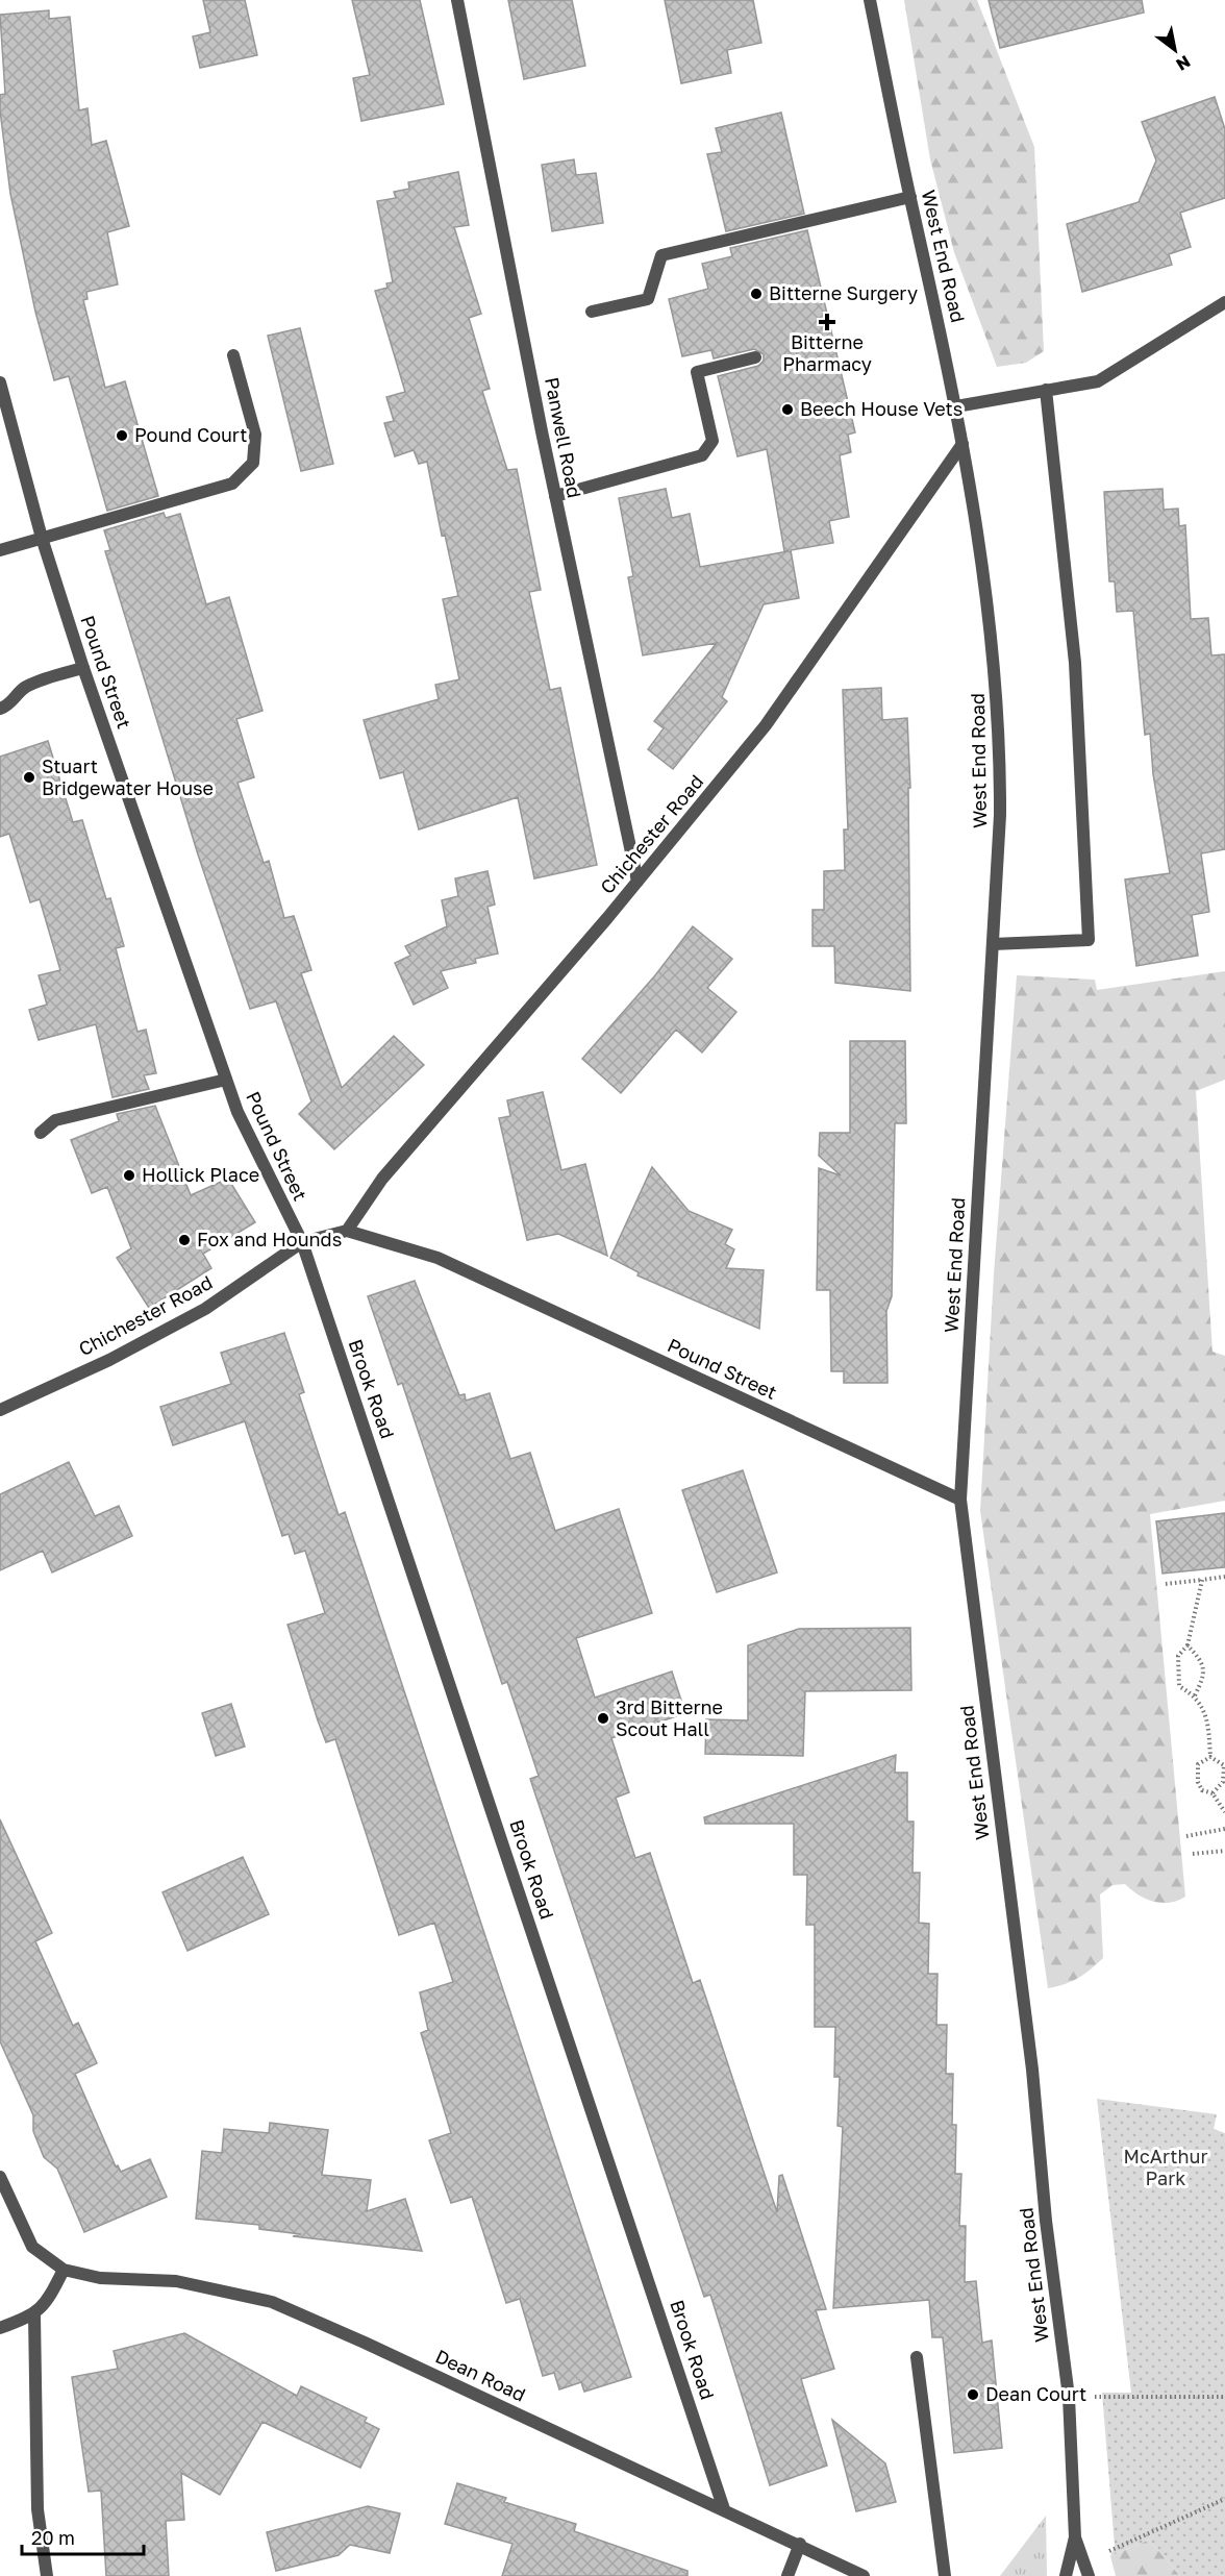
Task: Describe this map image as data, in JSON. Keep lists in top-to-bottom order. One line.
{"streets":{"street":["West End Road","Panwell Road","Pound Street","Chichester Road","Brook Road","Dean Road"]},"crossings":[["West End Road","Pound Street"],["West End Road","Chichester Road"],["Panwell Road","Chichester Road"],["Pound Street","Chichester Road"],["Pound Street","Brook Road"],["Chichester Road","Brook Road"],["Brook Road","Dean Road"]],"parks":["McArthur Park"],"places":{"other":["Bitterne Surgery","Beech House Vets","Pound Court","Stuart Bridgewater House","Hollick Place","Fox and Hounds","3rd Bitterne Scout Hall","Dean Court"],"health":["Bitterne Pharmacy"]},"scale_bar":"20 m","north":"bottom right"}
